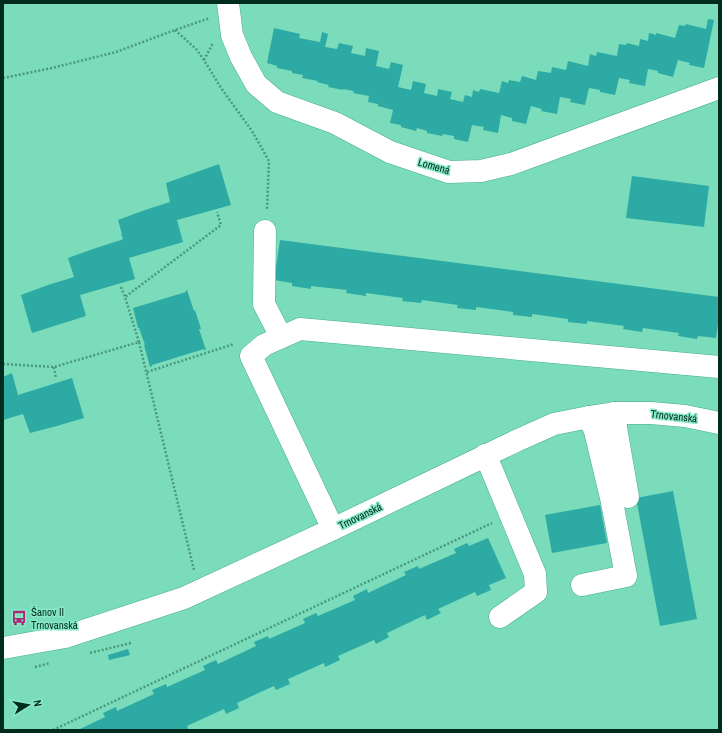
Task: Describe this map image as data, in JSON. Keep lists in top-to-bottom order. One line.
{"streets":{"street":["Lomená","Trnovanská"]},"places":{"bus stop":["Šanov II Trnovanská"]},"north":"right"}
